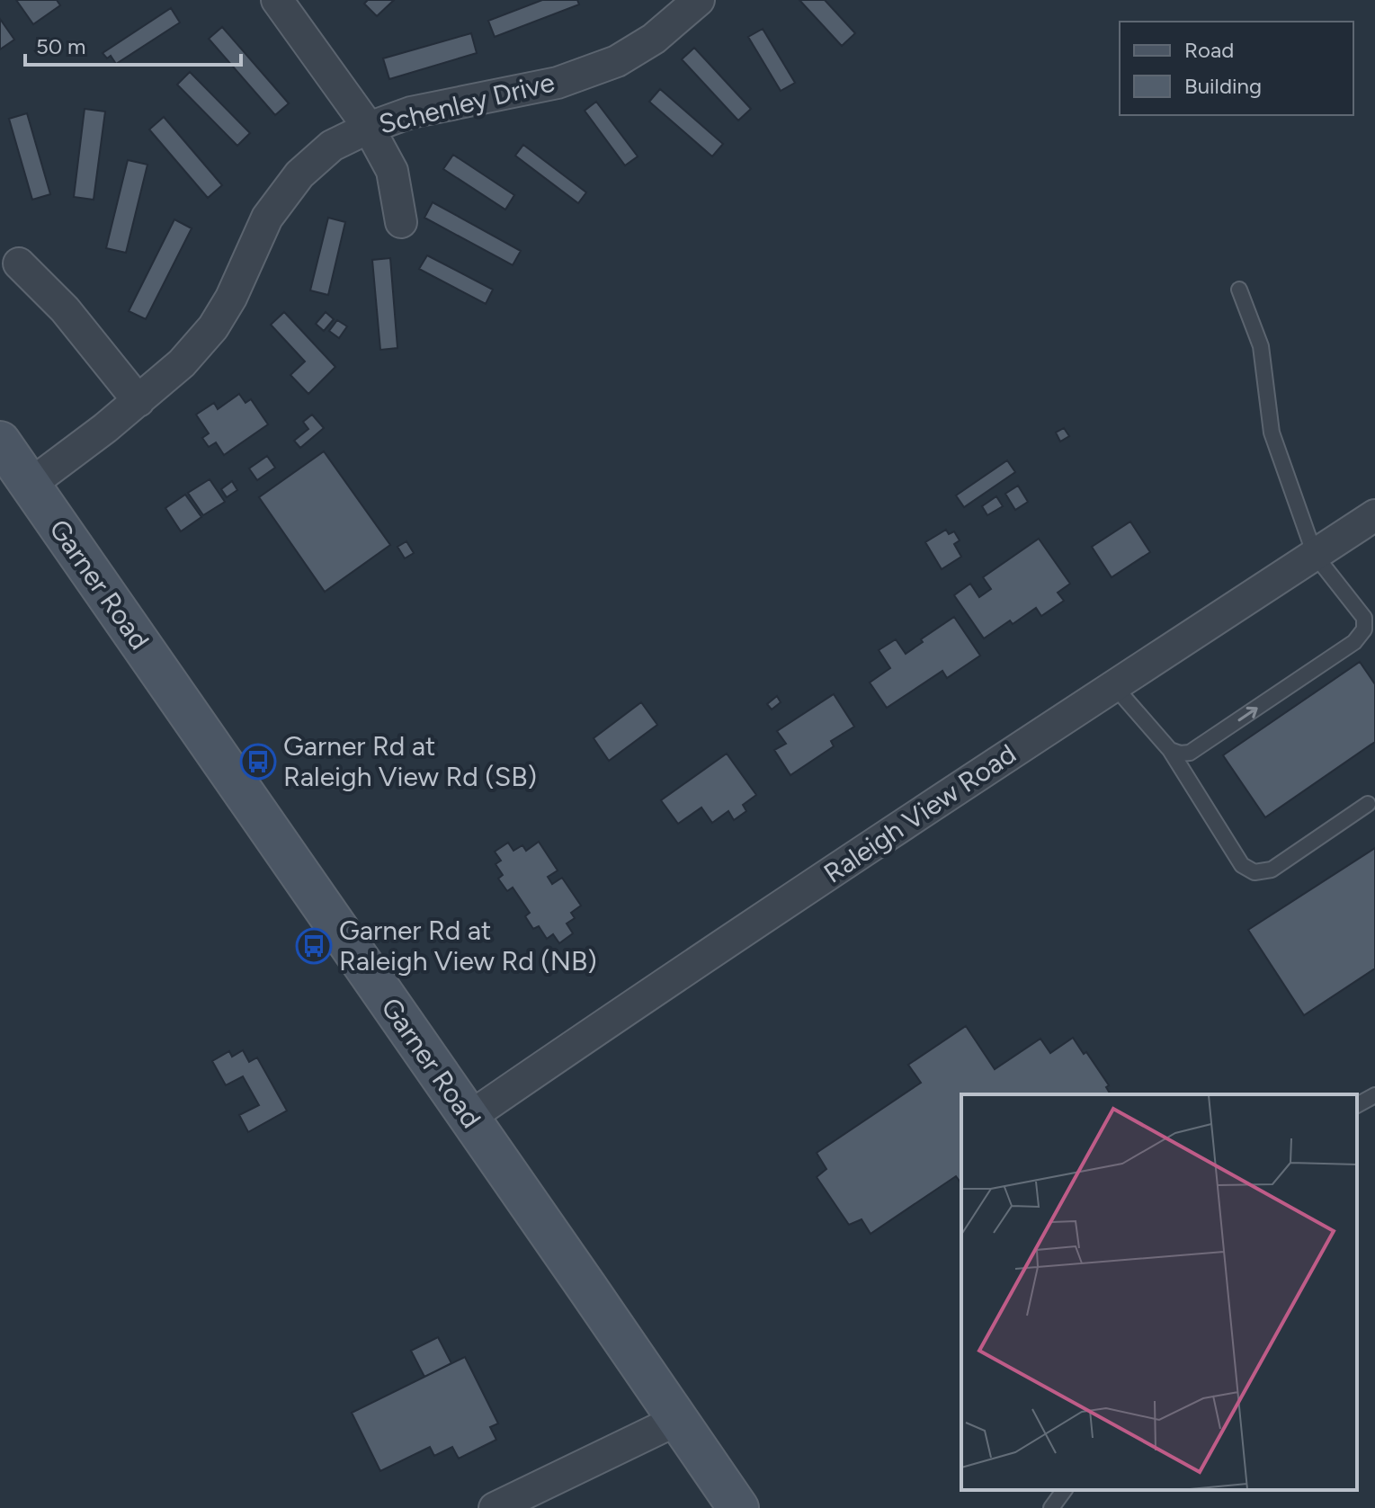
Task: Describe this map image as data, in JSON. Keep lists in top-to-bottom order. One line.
{"streets":{"main road":["Garner Road"],"street":["Schenley Drive","Raleigh View Road"]},"crossings":[["Schenley Drive","Garner Road"],["Garner Road","Raleigh View Road"]],"places":{"bus stop":["Garner Rd at Raleigh View Rd (SB)","Garner Rd at Raleigh View Rd (NB)"]},"legend":["Road","Building"],"scale_bar":"50 m"}
